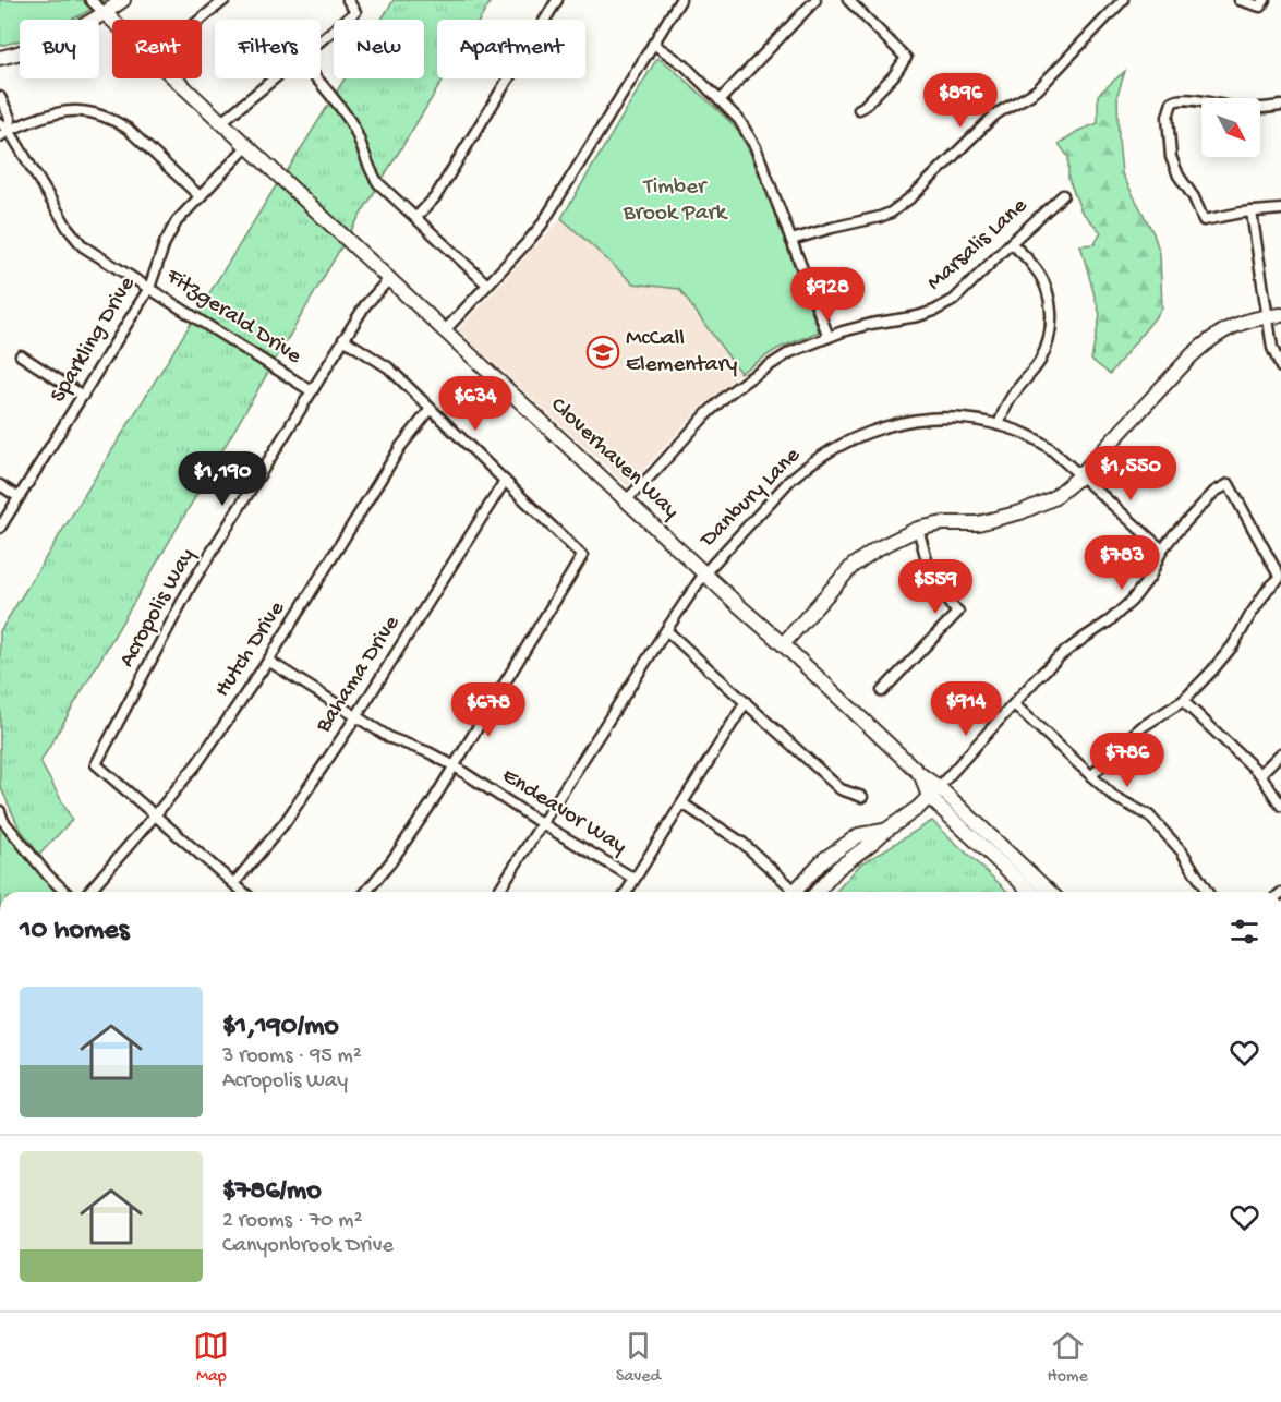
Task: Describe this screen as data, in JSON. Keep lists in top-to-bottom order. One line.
{"streets":{"street":["Marsalis Lane","Fitzgerald Drive","Sparkling Drive","Cloverhaven Way","Danbury Lane","Acropolis Way","Hutch Drive","Bahama Drive","Endeavor Way"]},"crossings":[["Marsalis Lane","Cloverhaven Way"],["Fitzgerald Drive","Sparkling Drive"],["Fitzgerald Drive","Acropolis Way"],["Sparkling Drive","Cloverhaven Way"],["Cloverhaven Way","Danbury Lane"],["Cloverhaven Way","Acropolis Way"],["Danbury Lane","Endeavor Way"],["Acropolis Way","Hutch Drive"],["Hutch Drive","Endeavor Way"],["Bahama Drive","Endeavor Way"]],"parks":["Timber Brook Park"],"places":{"school or university":["McCall Elementary"]},"north":"bottom right","page":{"chip":["Buy","Rent","Filters","New","Apartment"],"price":["$896","$928","$634","$1,550","$1,190","$783","$559","$914","$678","$786"],"heading":"10 homes","list":[{"name":"$1,190/mo","note":"3 rooms · 95 m² · Acropolis Way"},{"name":"$786/mo","note":"2 rooms · 70 m² · Canyonbrook Drive"}],"tabs":["Map","Saved","Home"]}}
